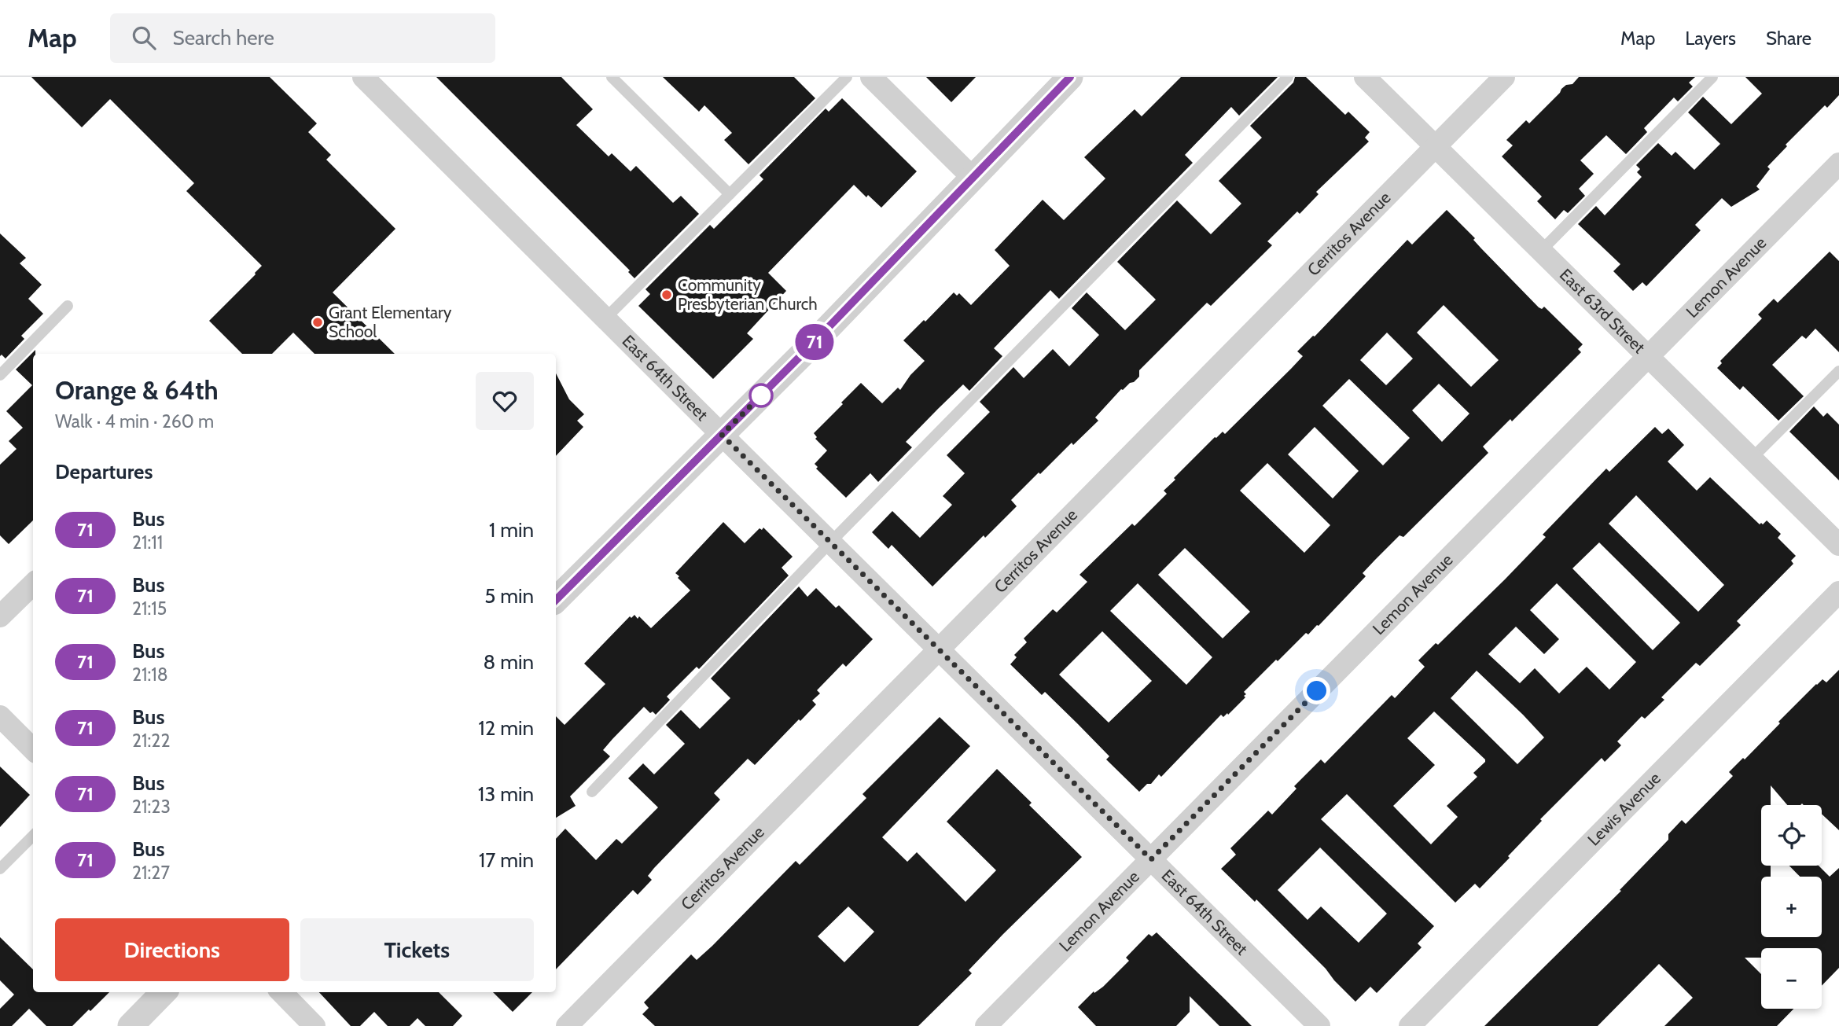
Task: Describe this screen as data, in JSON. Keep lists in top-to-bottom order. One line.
{"streets":{"street":["Cerritos Avenue","Lemon Avenue","East 63rd Street","East 64th Street","Lewis Avenue"]},"crossings":[["Cerritos Avenue","East 63rd Street"],["Cerritos Avenue","East 64th Street"],["Lemon Avenue","East 63rd Street"],["Lemon Avenue","East 64th Street"]],"places":["Community Presbyterian Church","Grant Elementary School"],"lines":["bus line 71"],"page":{"header":"Map","search":"Search here","nav":["Map","Layers","Share"],"on_map":"71","heading":[["Orange & 64th","Walk · 4 min · 260 m"],"Departures"],"list":[{"mark":"71","name":"Bus","note":"21:11","value":"1 min"},{"mark":"71","name":"Bus","note":"21:15","value":"5 min"},{"mark":"71","name":"Bus","note":"21:18","value":"8 min"},{"mark":"71","name":"Bus","note":"21:22","value":"12 min"},{"mark":"71","name":"Bus","note":"21:23","value":"13 min"},{"mark":"71","name":"Bus","note":"21:27","value":"17 min"}],"map_buttons":["+","−"],"buttons":["Directions","Tickets"]}}
